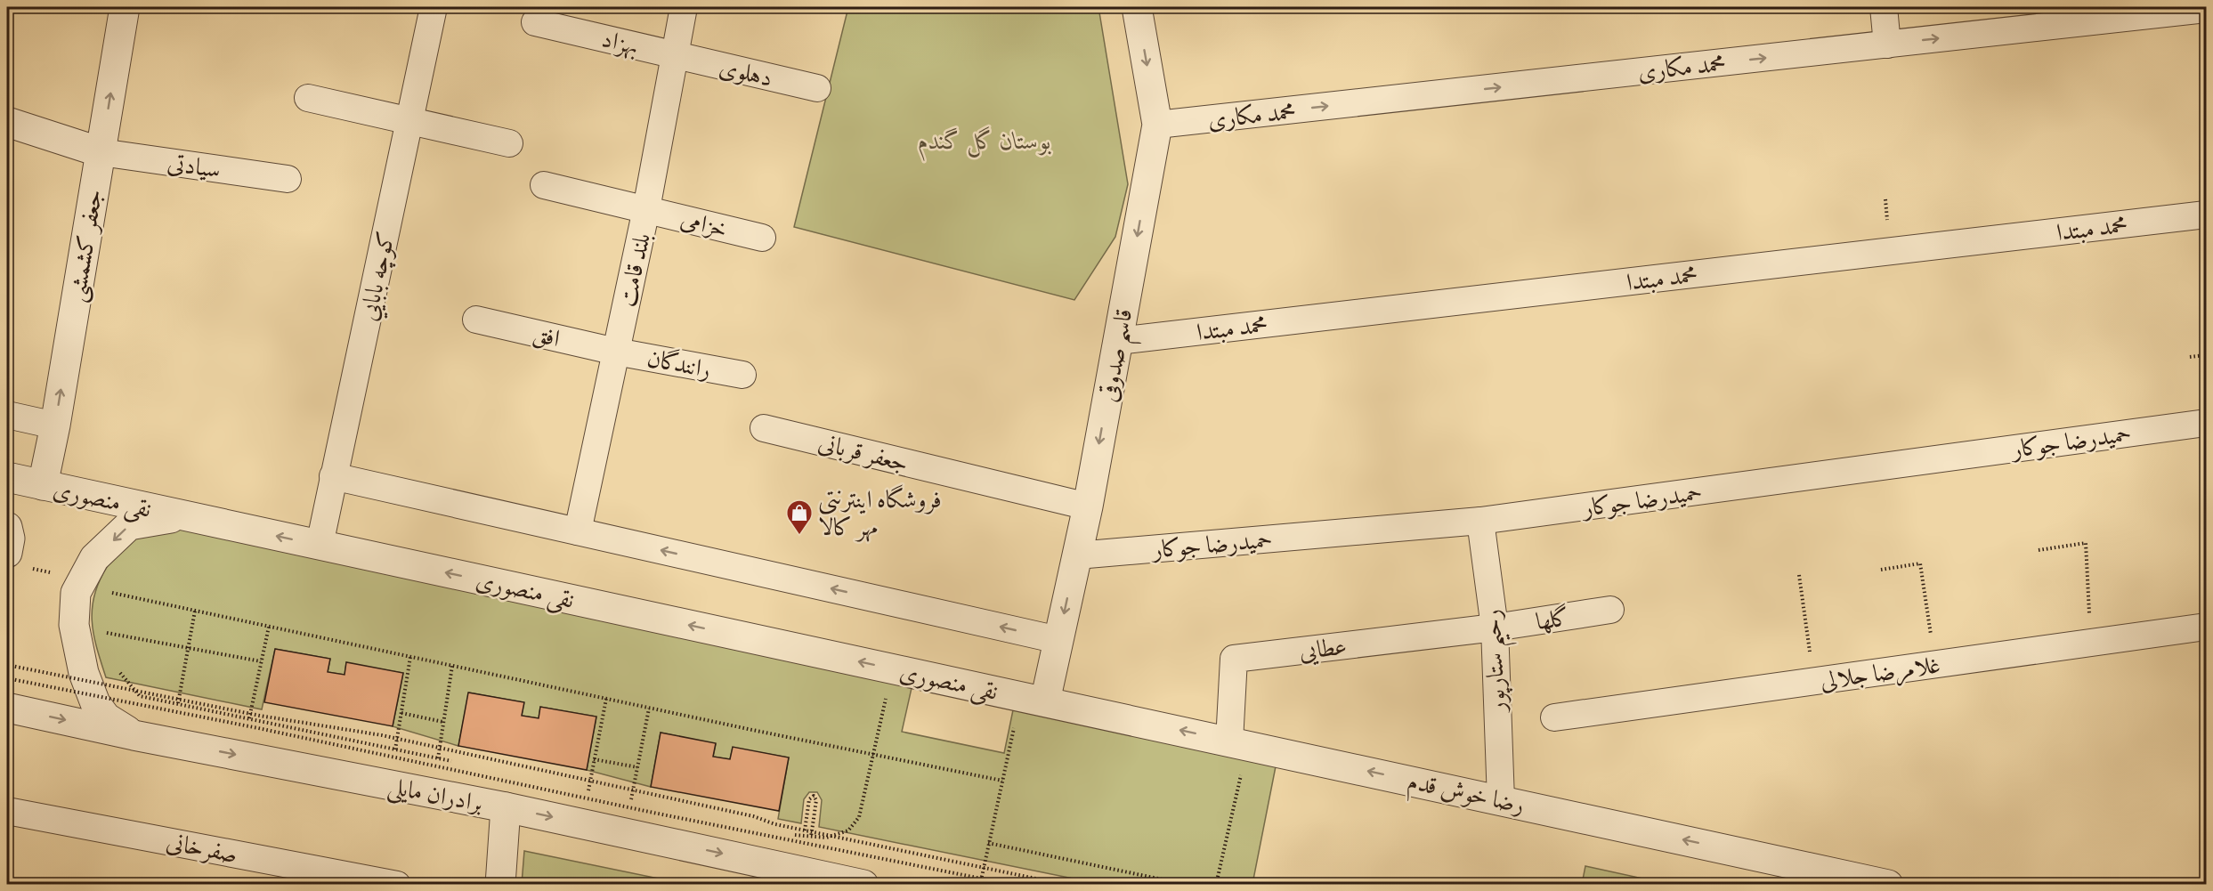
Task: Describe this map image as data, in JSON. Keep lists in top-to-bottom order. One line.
{"streets":{"street":["بهزاد","محمد مکاری","دهلوی","سیادتی","خزامی","محمد مبتدا","جعفر کشمشی","بلند قامت","كوچه بابايي","افق","قاسم صدوقی","رانندگان","حمیدرضا جوکار","جعفر قربانی","نقی منصوری","گلها","عطایی","رحیم ستارپور","غلامرضا جلالی","رضا خوش قدم","برادران مایلی","صفرخانی"]},"crossings":[["بهزاد","دهلوی"],["بهزاد","بلند قامت"],["محمد مکاری","قاسم صدوقی"],["دهلوی","بلند قامت"],["سیادتی","جعفر کشمشی"],["خزامی","بلند قامت"],["محمد مبتدا","قاسم صدوقی"],["جعفر کشمشی","نقی منصوری"],["بلند قامت","افق"],["بلند قامت","رانندگان"],["كوچه بابايي","نقی منصوری"],["افق","رانندگان"],["قاسم صدوقی","حمیدرضا جوکار"],["قاسم صدوقی","جعفر قربانی"],["قاسم صدوقی","نقی منصوری"],["قاسم صدوقی","رضا خوش قدم"],["حمیدرضا جوکار","رحیم ستارپور"],["نقی منصوری","رضا خوش قدم"],["گلها","عطایی"],["گلها","رحیم ستارپور"],["عطایی","رحیم ستارپور"],["عطایی","رضا خوش قدم"],["رحیم ستارپور","رضا خوش قدم"]],"one_way":["محمد مکاری","جعفر کشمشی","قاسم صدوقی","رضا خوش قدم","برادران مایلی"],"parks":["بوستان گل گندم"],"places":{"shop":["فروشگاه اینترنتی مهر کالا"]}}
